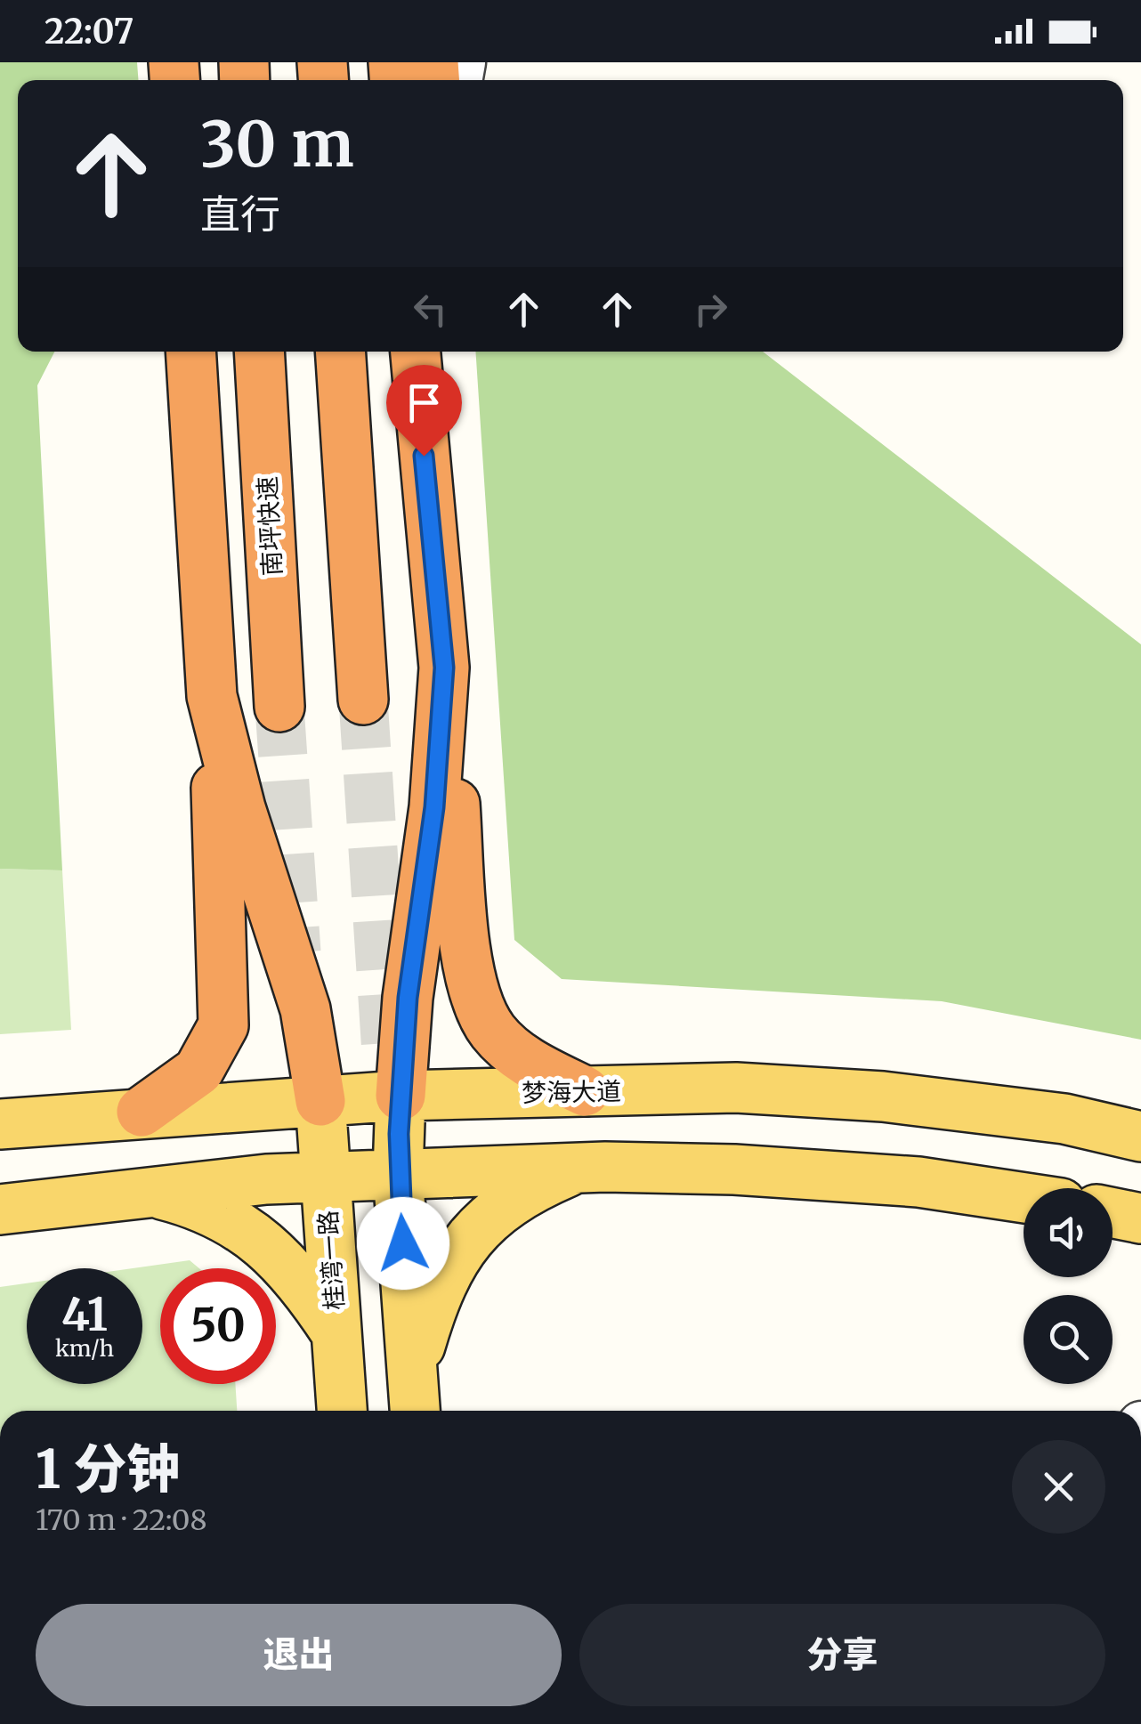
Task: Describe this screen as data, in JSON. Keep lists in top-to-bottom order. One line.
{"streets":{"highway":["南坪快速"],"main road":["梦海大道","桂湾一路"]},"crossings":[["梦海大道","桂湾一路"]],"page":{"status":"22:07","turn":["30 m","直行"],"speed":"41 km/h","limit":"50","heading":["1 分钟","170 m · 22:08"],"buttons":["退出","分享"]}}
